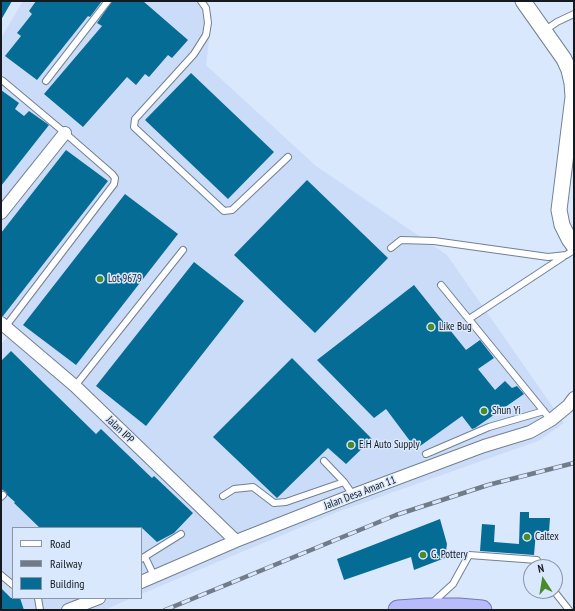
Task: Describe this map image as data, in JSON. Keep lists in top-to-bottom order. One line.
{"streets":{"street":["Jalan IPP","Jalan Desa Aman 11"]},"crossings":[["Jalan IPP","Jalan Desa Aman 11"]],"places":["Lot 9679","Like Bug","Shun Yi","E.H Auto Supply","Caltex","G. Pottery"],"legend":["Road","Railway","Building"],"north":"top"}
